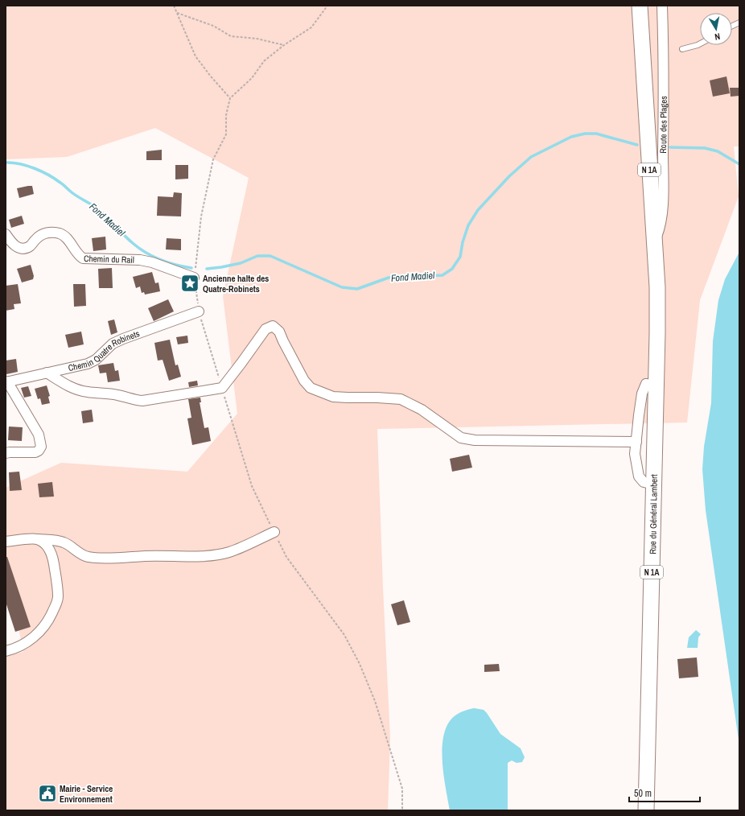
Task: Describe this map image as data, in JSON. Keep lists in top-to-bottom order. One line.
{"streets":{"main road":["Route des Plages","N 1A","Rue du Général Lambert"],"street":["Chemin du Rail","Chemin Quatre Robinets"]},"crossings":[["Route des Plages","Rue du Général Lambert"]],"water":["Fond Madiel"],"places":{"place":["Ancienne halte des Quatre-Robinets"],"public building":["Mairie - Service Environnement"]},"scale_bar":"50 m","north":"bottom"}
